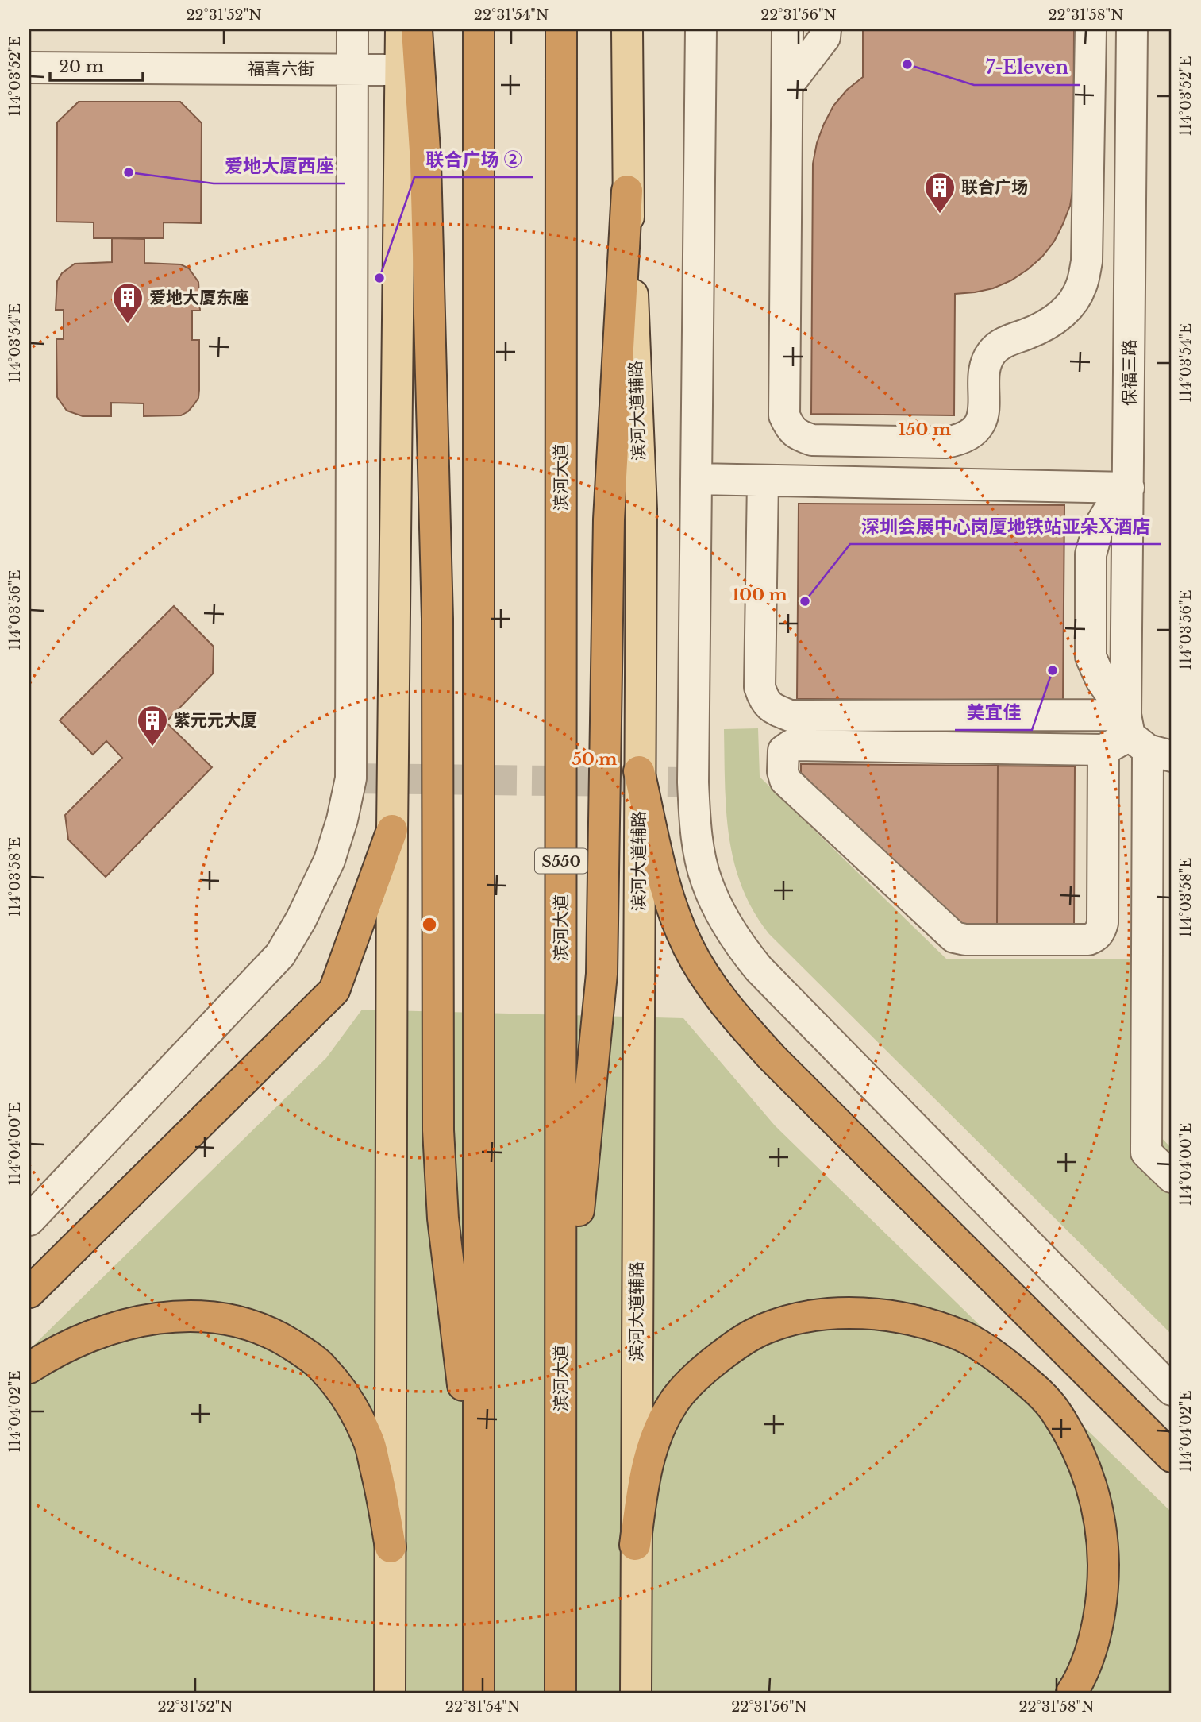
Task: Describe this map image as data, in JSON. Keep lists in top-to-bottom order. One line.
{"streets":{"highway":["滨河大道","S550"],"main road":["滨河大道辅路"],"street":["福喜六街","保福三路"]},"places":{"other":["7-Eleven","爱地大厦西座","联合广场 ②","深圳会展中心岗厦地铁站亚朵X酒店","美宜佳"],"building":["联合广场","爱地大厦东座","紫元元大厦"]},"scale_bar":"20 m","coordinates":["22°31'52\"N","22°31'54\"N","22°31'56\"N","22°31'58\"N","114°03'52\"E","114°03'54\"E","114°03'56\"E","114°03'58\"E","114°04'00\"E","114°04'02\"E"],"rings":["150 m","100 m","50 m"]}
